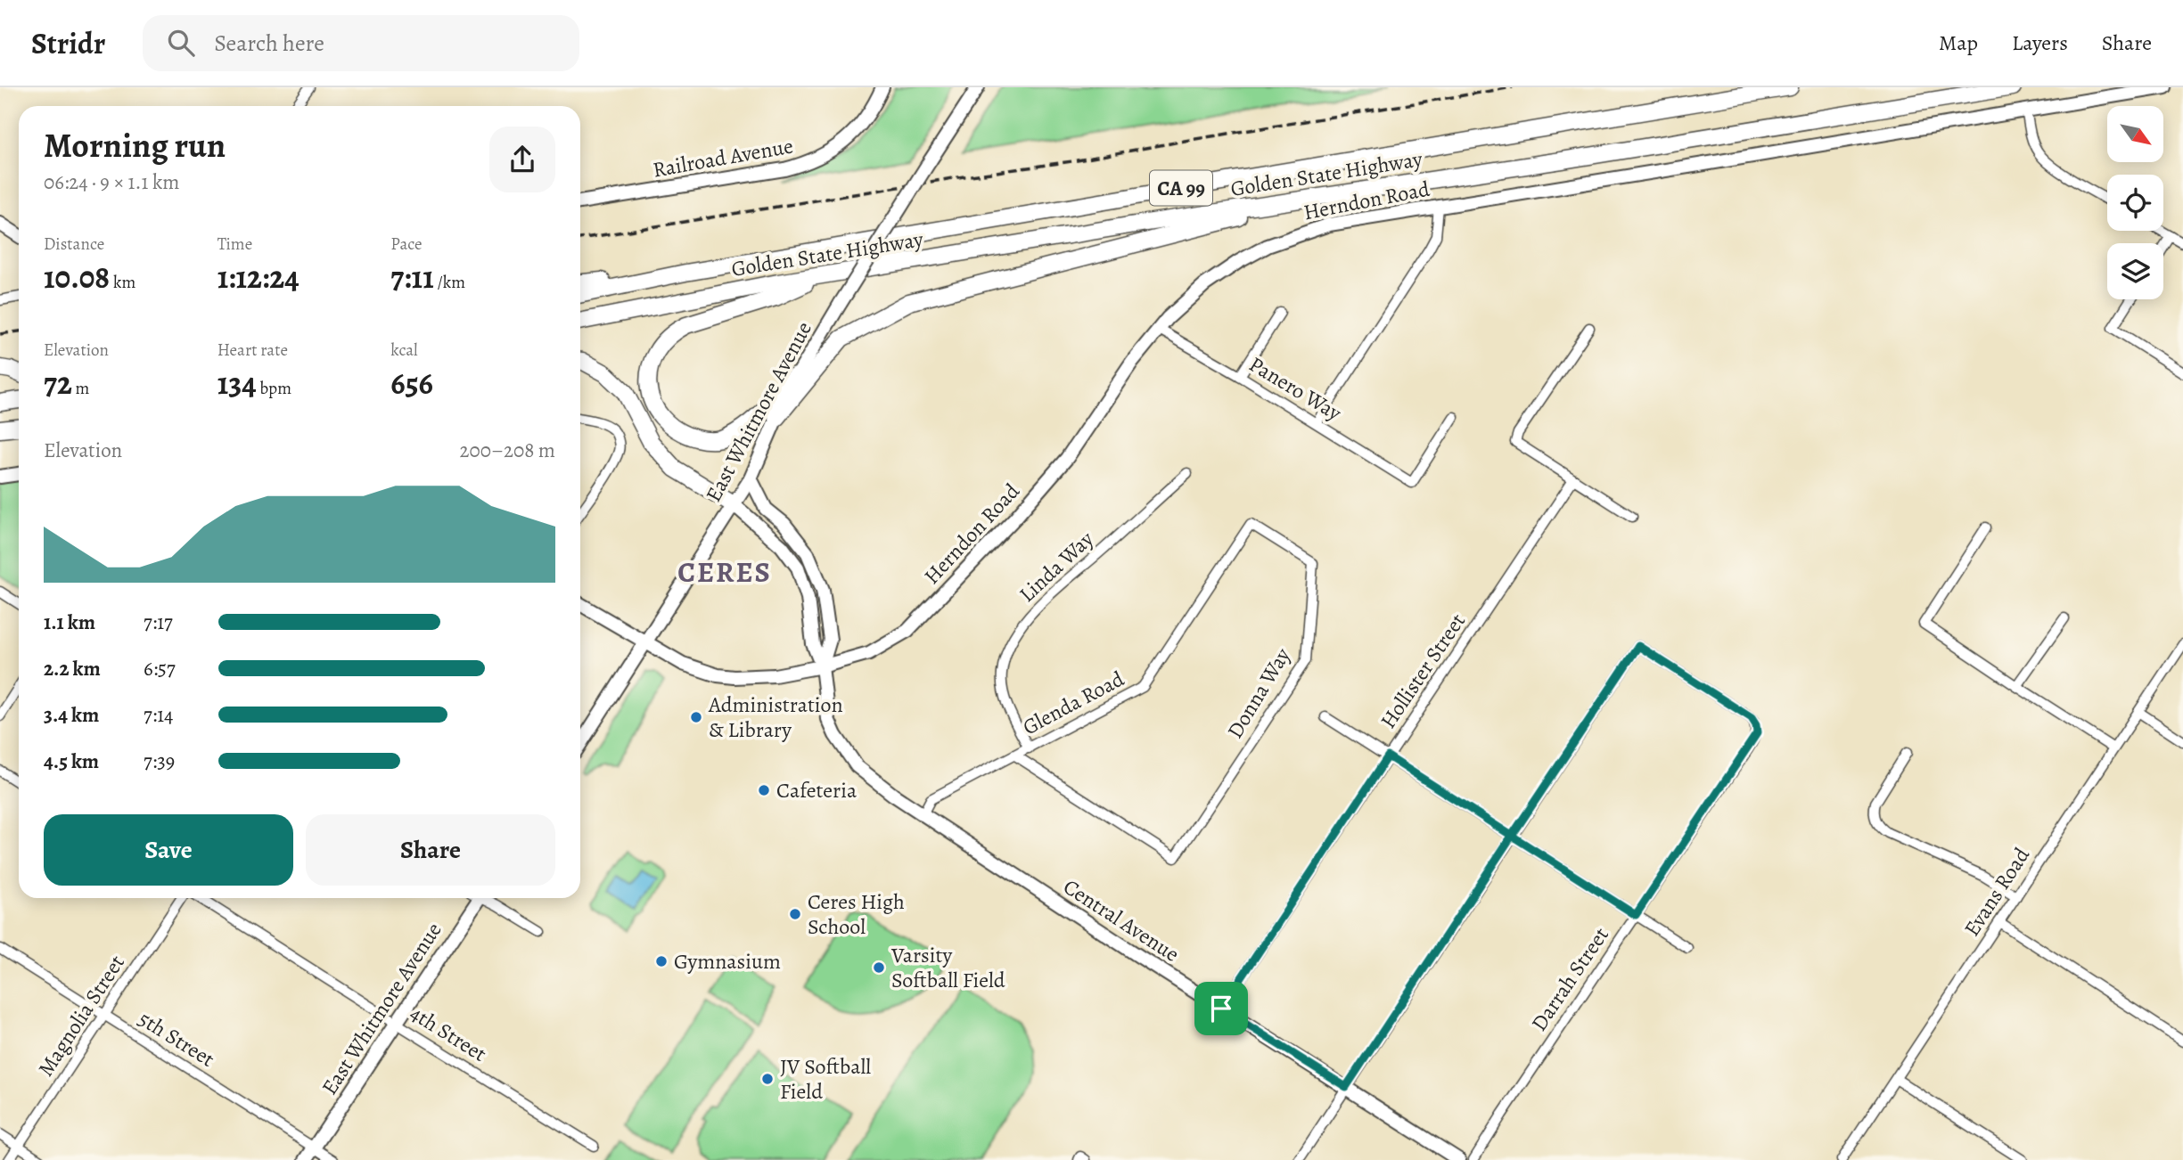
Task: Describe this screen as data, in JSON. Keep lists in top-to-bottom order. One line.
{"streets":{"highway":["Golden State Highway","CA 99"],"street":["Railroad Avenue","Herndon Road","Panero Way","East Whitmore Avenue","Linda Way","Hollister Street","Donna Way","Glenda Road","Evans Road","Central Avenue","Darrah Street","Magnolia Street","4th Street","5th Street"]},"crossings":[["Herndon Road","Panero Way"],["Herndon Road","East Whitmore Avenue"],["Herndon Road","Central Avenue"],["East Whitmore Avenue","4th Street"],["East Whitmore Avenue","5th Street"],["Linda Way","Glenda Road"],["Hollister Street","Central Avenue"],["Donna Way","Glenda Road"],["Glenda Road","Central Avenue"],["Magnolia Street","5th Street"]],"districts":["CERES"],"places":["Administration & Library","Cafeteria","Ceres High School","Gymnasium","Varsity Softball Field","JV Softball Field"],"north":"bottom right","page":{"header":"Stridr","search":"Search here","nav":["Map","Layers","Share"],"heading":["Morning run","06:24 · 9 × 1.1 km"],"stats":[["Distance","10.08 km"],["Time","1:12:24"],["Pace","7:11 /km"],["Elevation","72 m"],["Heart rate","134 bpm"],["kcal","656"]],"chart":["Elevation","200–208 m"],"list":[{"name":"1.1 km","note":"7:17"},{"name":"2.2 km","note":"6:57"},{"name":"3.4 km","note":"7:14"},{"name":"4.5 km","note":"7:39"}],"buttons":["Save","Share"]}}
